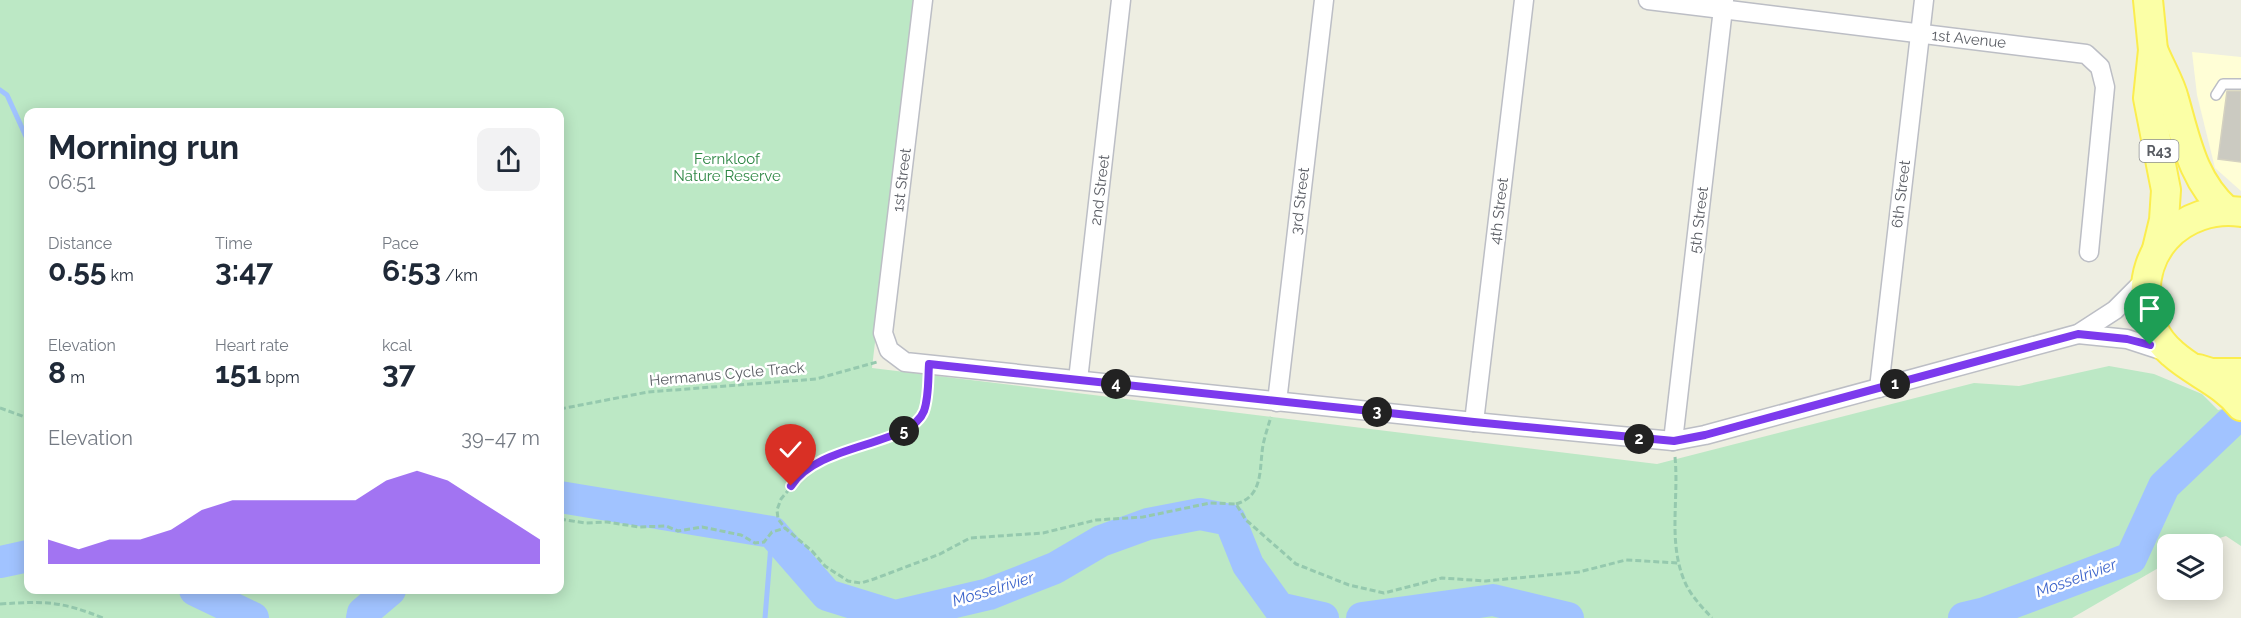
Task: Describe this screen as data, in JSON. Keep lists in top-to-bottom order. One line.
{"streets":{"main road":["R43"],"street":["1st Avenue","1st Street","2nd Street","6th Street","3rd Street","4th Street","5th Street"],"path":["Hermanus Cycle Track"]},"crossings":[["1st Avenue","6th Street"],["1st Avenue","5th Street"],["1st Street","Hermanus Cycle Track"]],"water":["Mosselrivier"],"parks":["Fernkloof Nature Reserve"],"page":{"heading":["Morning run","06:51"],"stats":[["Distance","0.55 km"],["Time","3:47"],["Pace","6:53 /km"],["Elevation","8 m"],["Heart rate","151 bpm"],["kcal","37"]],"pins":["1","4","3","5","2"],"chart":["Elevation","39–47 m"]}}
